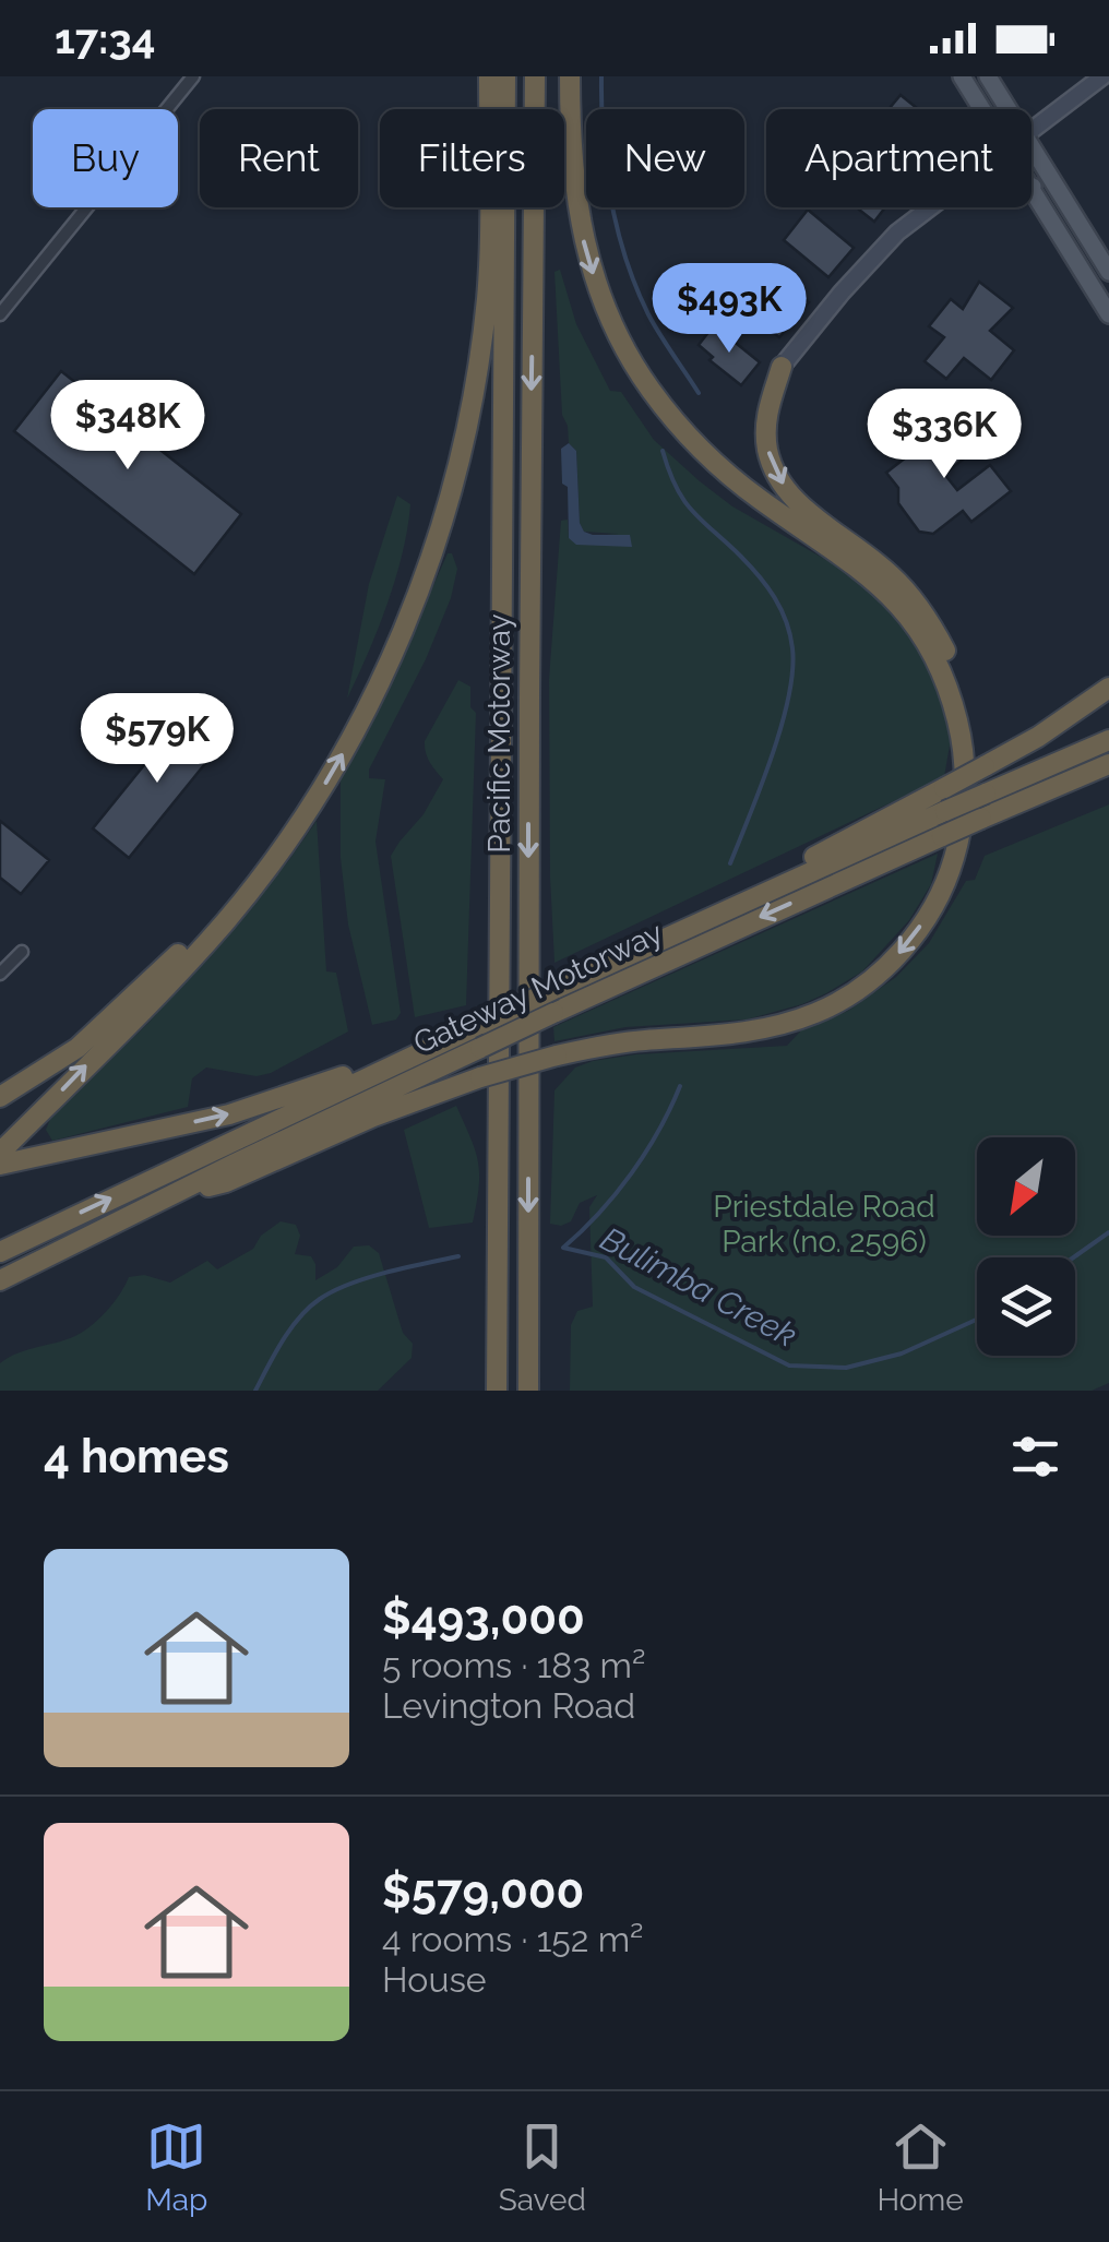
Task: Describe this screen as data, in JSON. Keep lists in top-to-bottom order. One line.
{"streets":{"highway":["Pacific Motorway","Gateway Motorway"]},"water":["Bulimba Creek"],"parks":["Priestdale Road Park (no. 2596)"],"north":"bottom left","page":{"status":"17:34","chip":["Buy","Rent","Filters","New","Apartment"],"price":["$493K","$348K","$336K","$579K"],"heading":"4 homes","list":[{"name":"$493,000","note":"5 rooms · 183 m² · Levington Road"},{"name":"$579,000","note":"4 rooms · 152 m² · House"}],"tabs":["Map","Saved","Home"]}}
